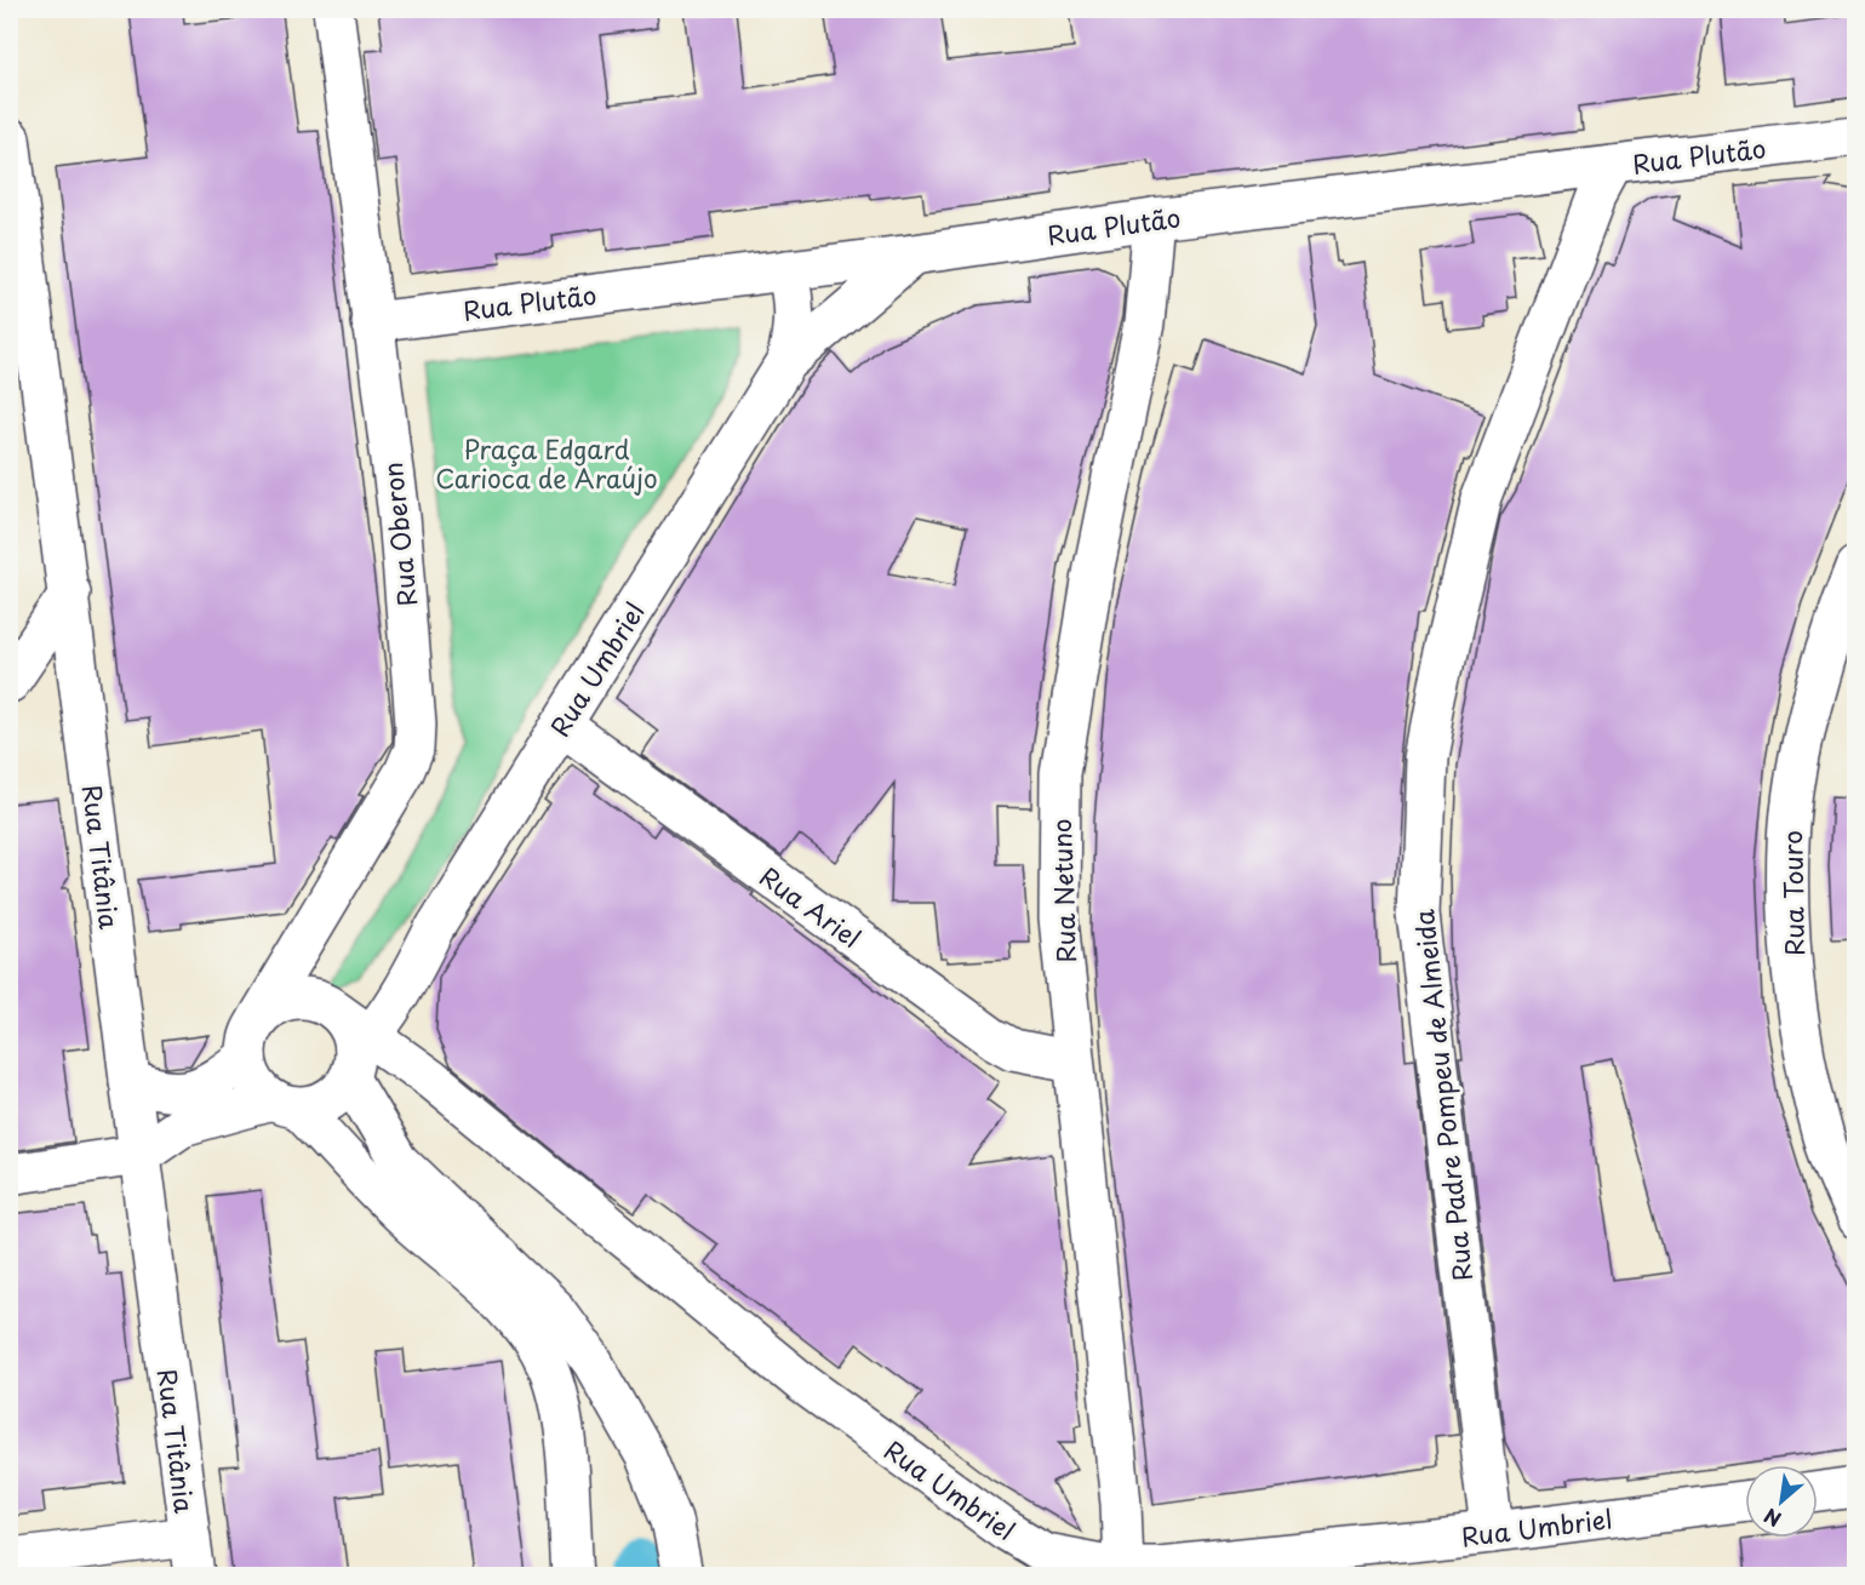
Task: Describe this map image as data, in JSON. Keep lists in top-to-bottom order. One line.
{"streets":{"street":["Rua Plutão","Rua Oberon","Rua Umbriel","Rua Titânia","Rua Netuno","Rua Touro","Rua Ariel","Rua Padre Pompeu de Almeida"]},"crossings":[["Rua Plutão","Rua Oberon"],["Rua Plutão","Rua Umbriel"],["Rua Plutão","Rua Netuno"],["Rua Plutão","Rua Padre Pompeu de Almeida"],["Rua Oberon","Rua Umbriel"],["Rua Umbriel","Rua Netuno"],["Rua Umbriel","Rua Ariel"],["Rua Umbriel","Rua Padre Pompeu de Almeida"],["Rua Netuno","Rua Ariel"]],"parks":["Praça Edgard Carioca de Araújo"],"north":"bottom left"}
